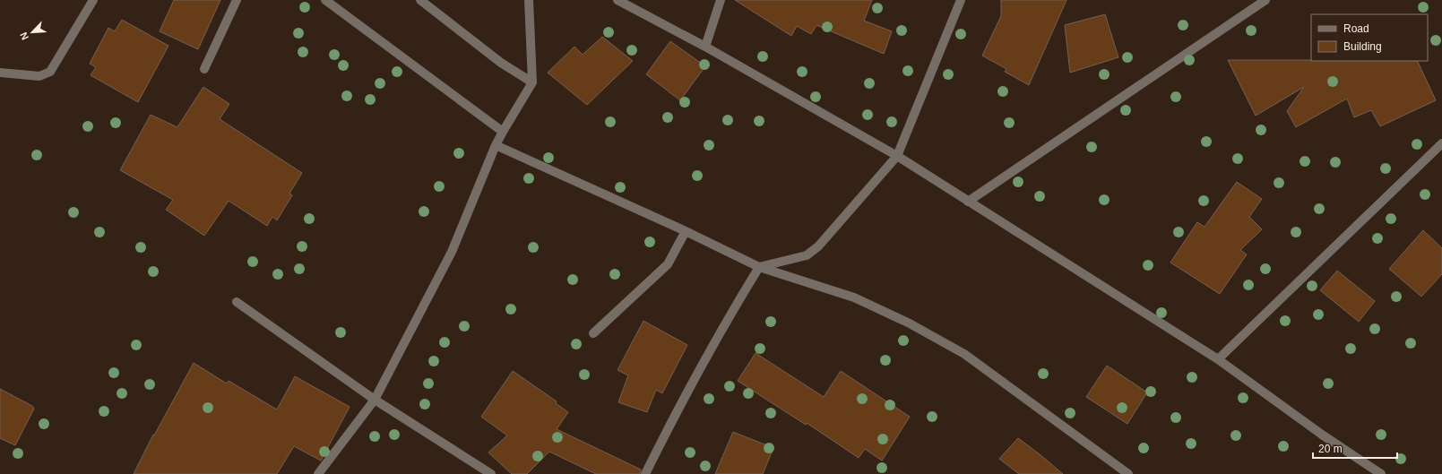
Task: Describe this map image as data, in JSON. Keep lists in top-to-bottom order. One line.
{"legend":["Road","Building"],"scale_bar":"20 m","north":"bottom left"}
